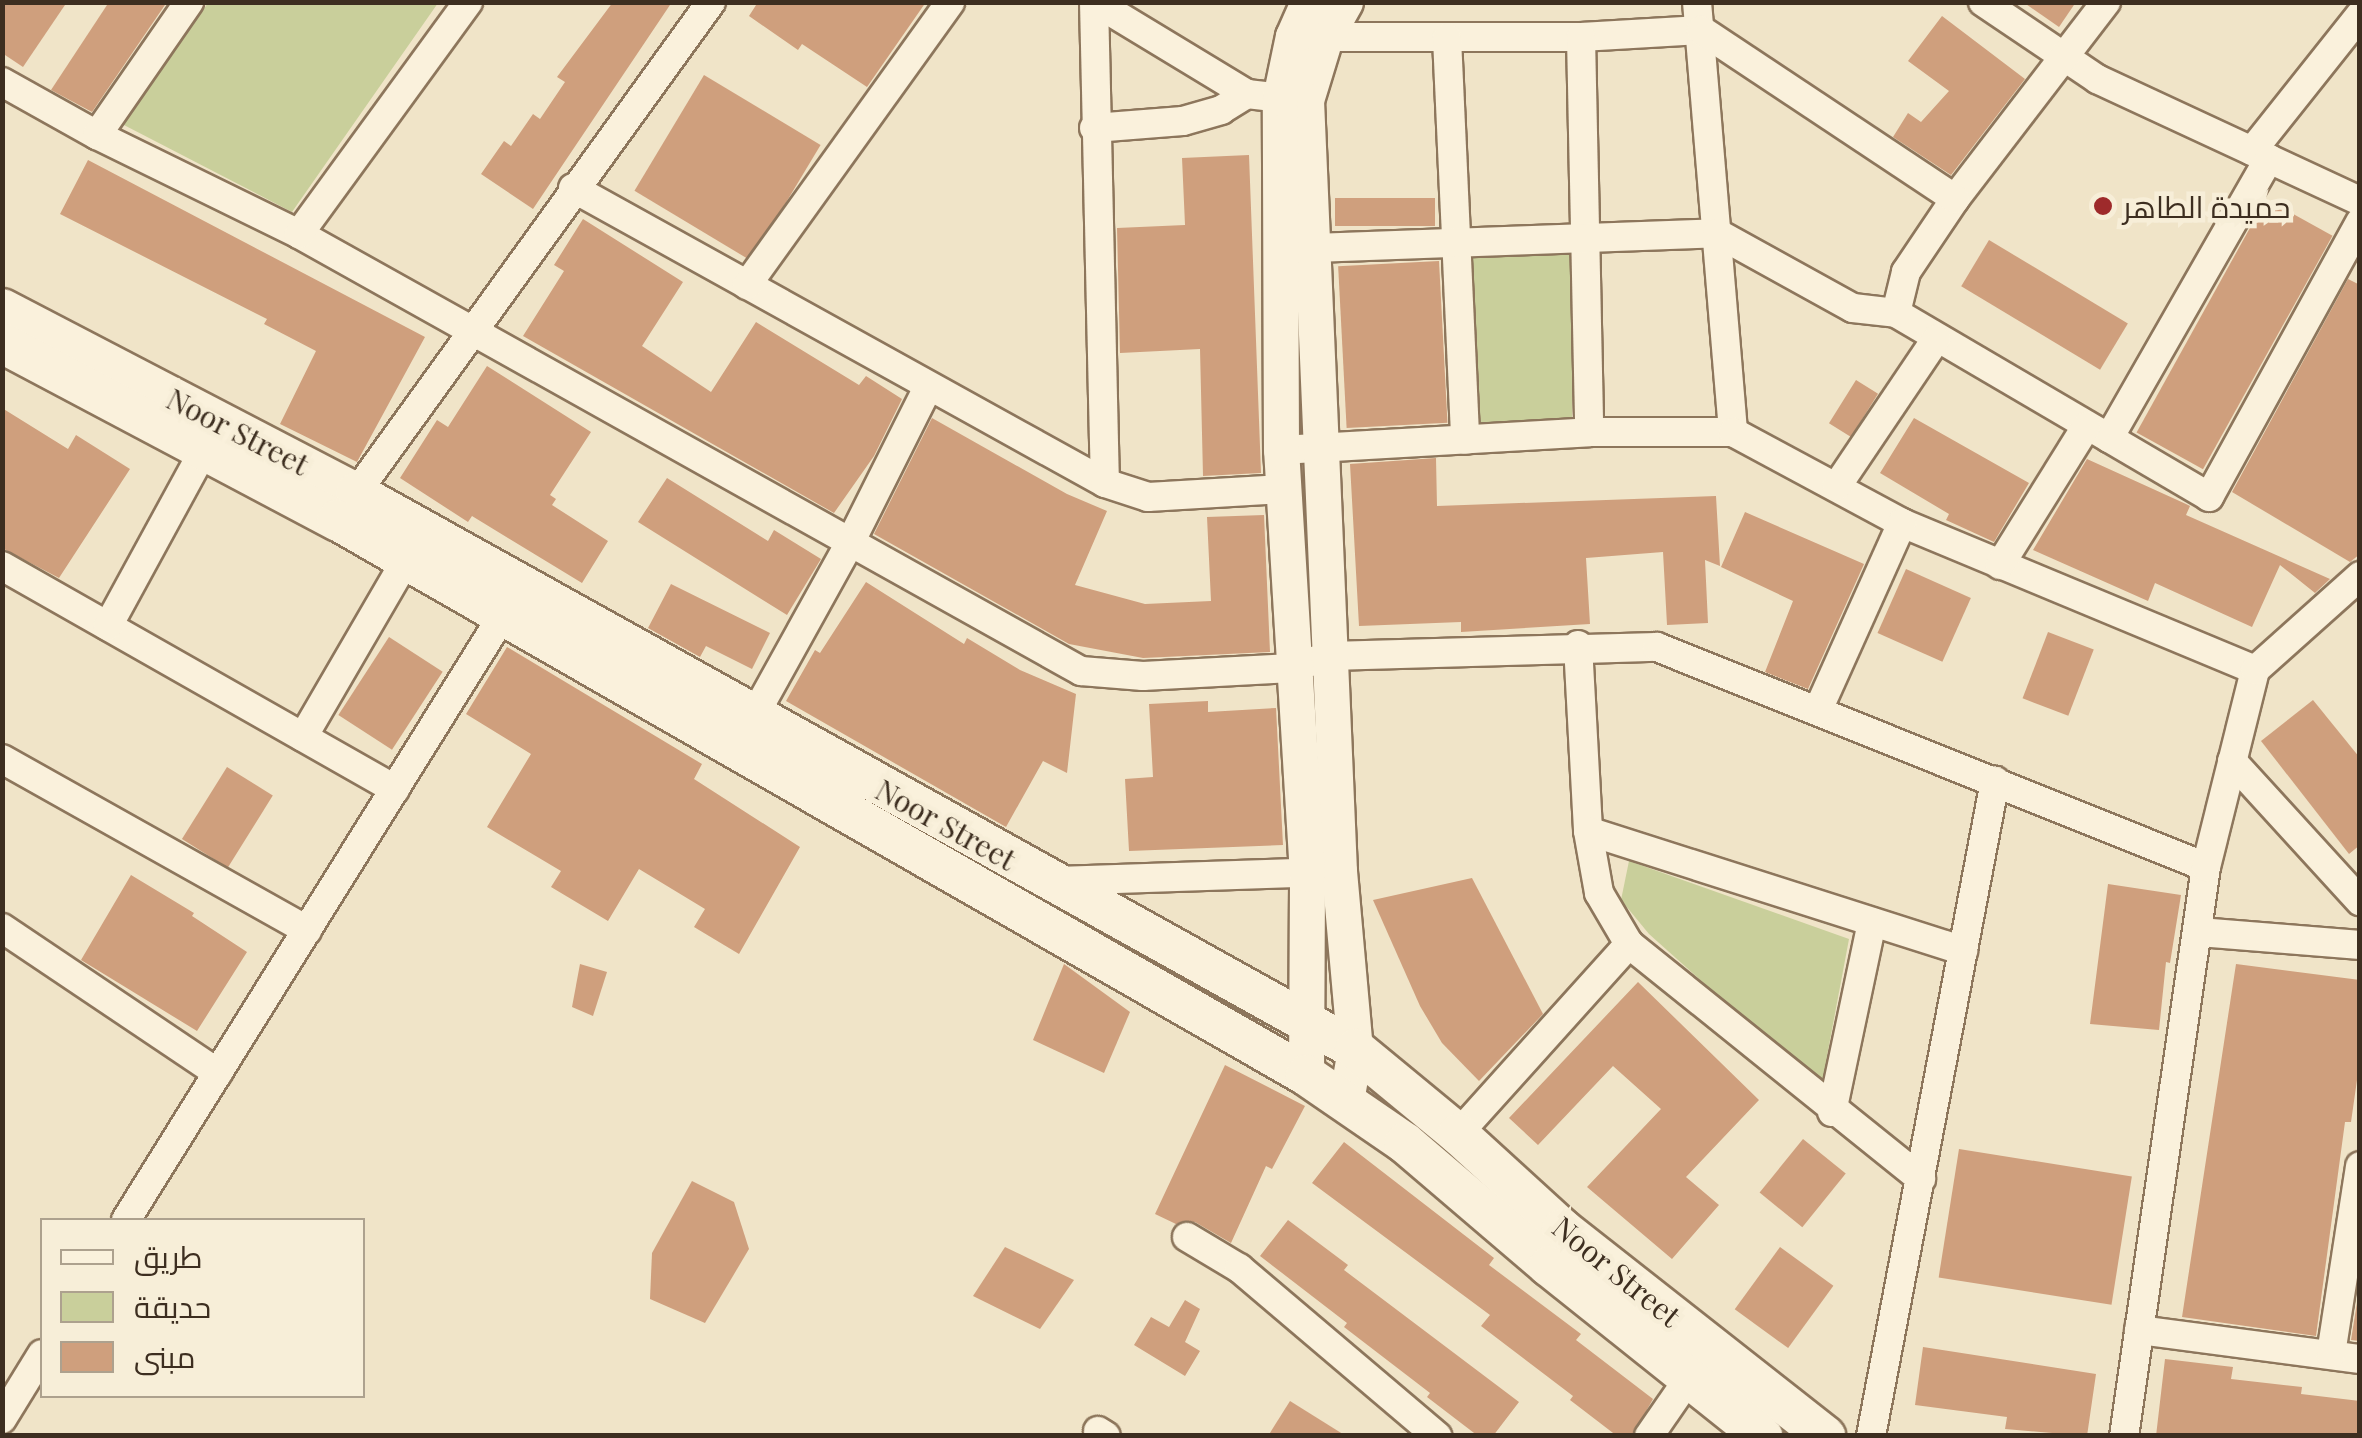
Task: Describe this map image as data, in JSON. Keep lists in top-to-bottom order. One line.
{"streets":{"main road":["Noor Street"]},"places":["حميدة الطاهر"],"legend":["طريق","حديقة","مبنى"]}
